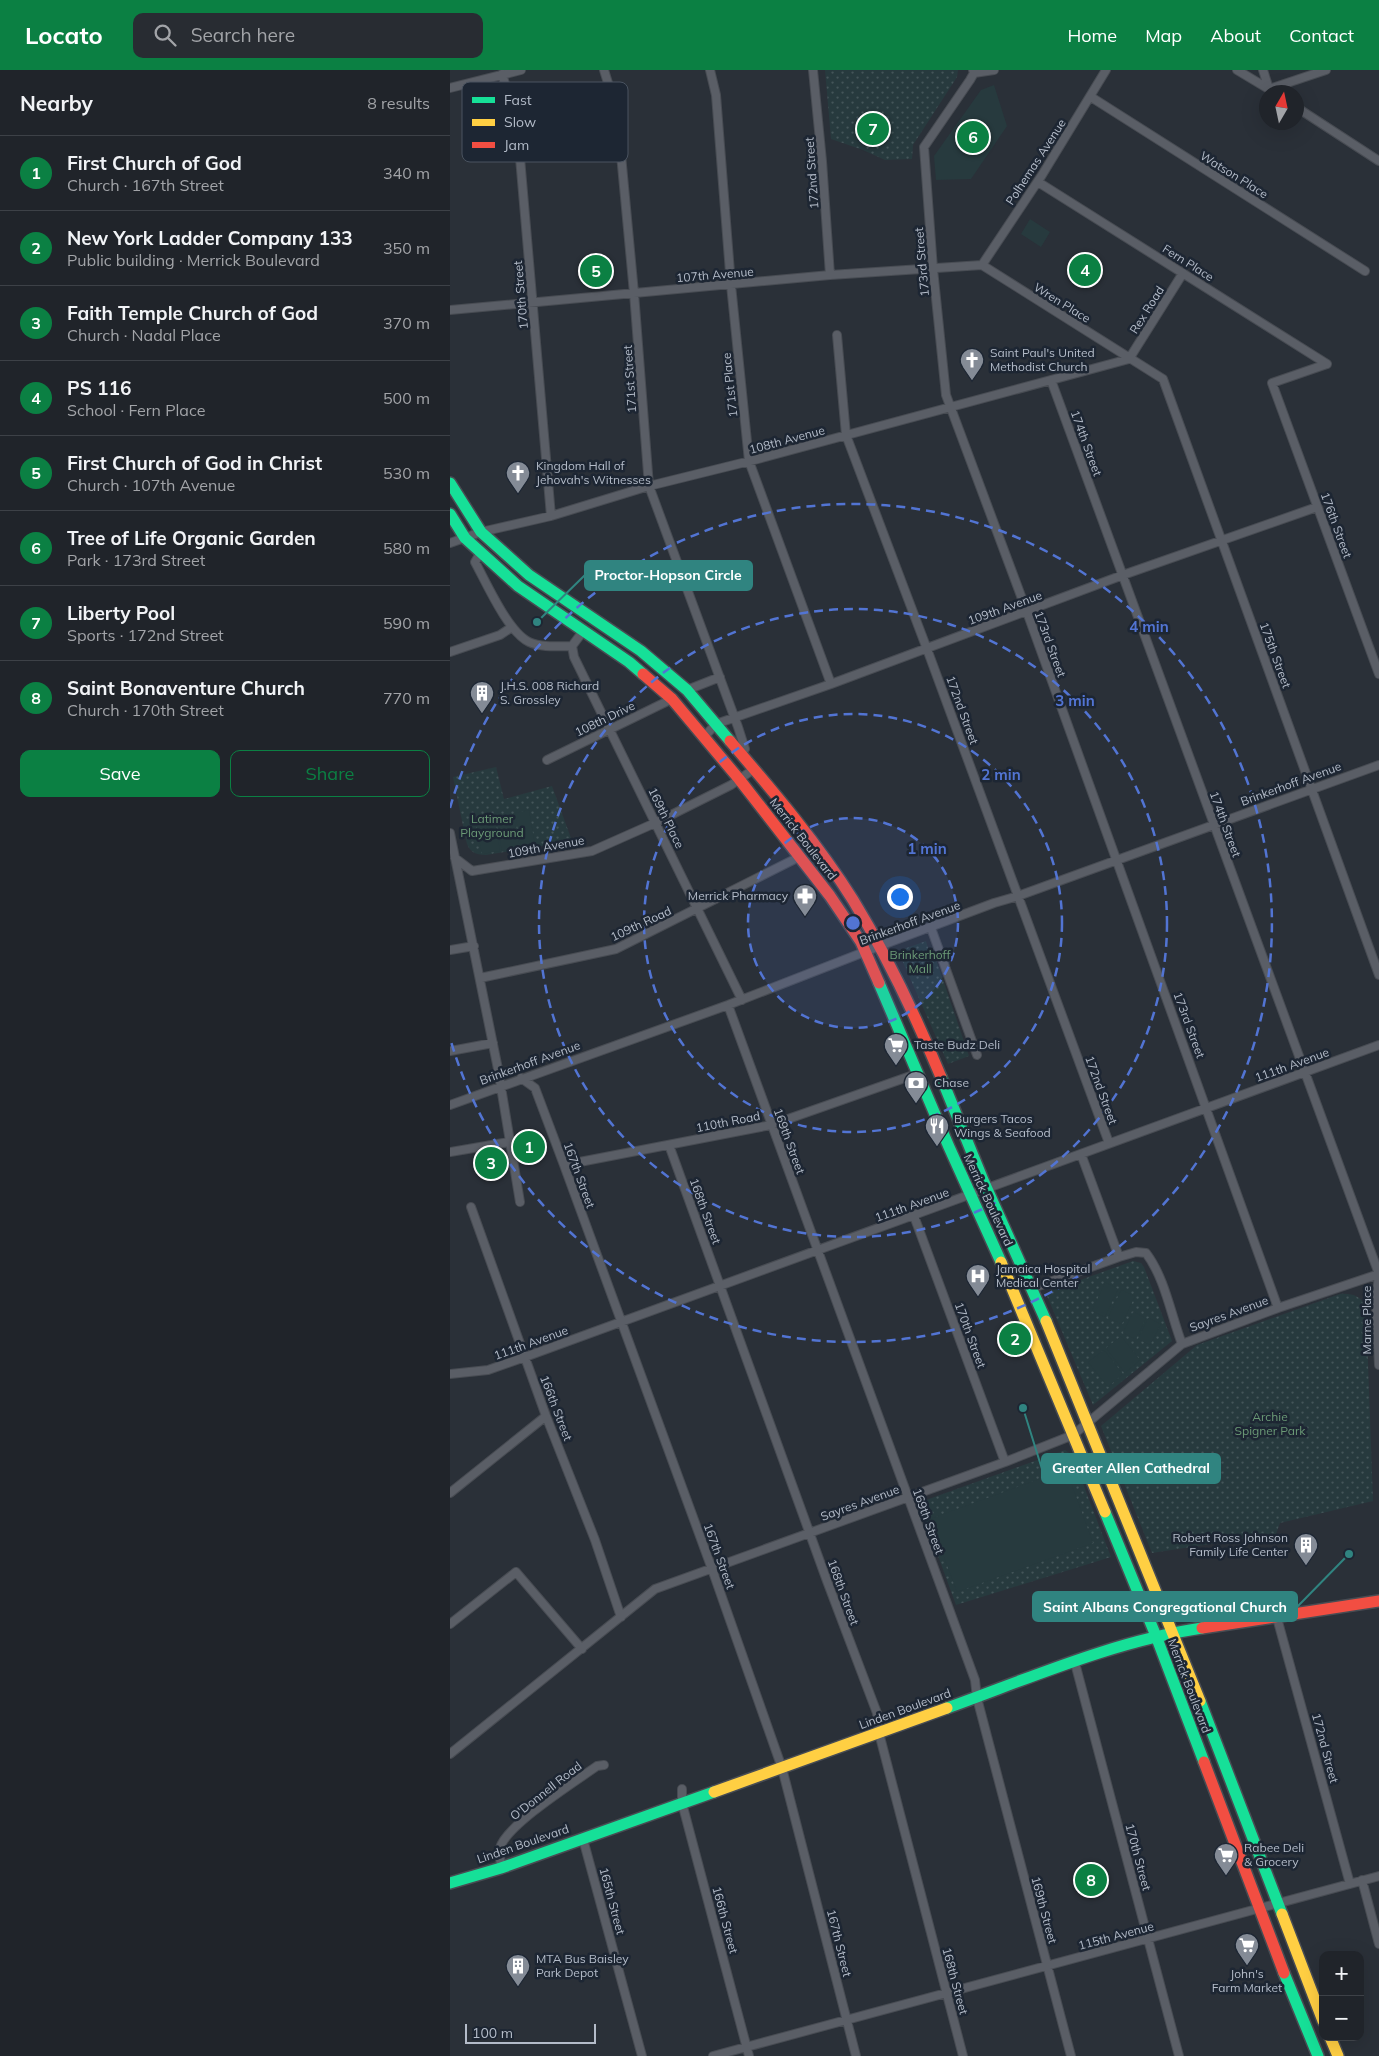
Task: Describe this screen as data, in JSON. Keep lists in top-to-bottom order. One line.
{"streets":{"main road":["Merrick Boulevard","Linden Boulevard"],"street":["Polhemas Avenue","172nd Street","Watson Place","173rd Street","Fern Place","107th Avenue","170th Street","Wren Place","Rex Road","171st Street","171st Place","108th Avenue","174th Street","176th Street","109th Avenue","175th Street","108th Drive","Brinkerhoff Avenue","169th Place","109th Road","111th Avenue","110th Road","169th Street","167th Street","168th Street","Sayres Avenue","Marne Place","166th Street","O'Donnell Road","165th Street","115th Avenue"]},"crossings":[["Polhemas Avenue","Watson Place"],["Polhemas Avenue","Fern Place"],["Polhemas Avenue","107th Avenue"],["Polhemas Avenue","Wren Place"],["172nd Street","107th Avenue"],["172nd Street","108th Avenue"],["172nd Street","109th Avenue"],["172nd Street","Brinkerhoff Avenue"],["172nd Street","111th Avenue"],["172nd Street","Linden Boulevard"],["172nd Street","115th Avenue"],["173rd Street","107th Avenue"],["173rd Street","108th Avenue"],["173rd Street","109th Avenue"],["173rd Street","Brinkerhoff Avenue"],["173rd Street","111th Avenue"],["173rd Street","Sayres Avenue"],["Fern Place","Rex Road"],["Fern Place","176th Street"],["107th Avenue","170th Street"],["107th Avenue","Wren Place"],["107th Avenue","171st Street"],["107th Avenue","171st Place"],["170th Street","108th Avenue"],["170th Street","111th Avenue"],["170th Street","Sayres Avenue"],["170th Street","Linden Boulevard"],["170th Street","115th Avenue"],["Wren Place","Rex Road"],["Wren Place","108th Avenue"],["Wren Place","175th Street"],["Rex Road","108th Avenue"],["Rex Road","175th Street"],["171st Street","108th Avenue"],["171st Street","109th Avenue"],["171st Street","Merrick Boulevard"],["171st Place","108th Avenue"],["171st Place","109th Avenue"],["108th Avenue","174th Street"],["108th Avenue","175th Street"],["108th Avenue","Merrick Boulevard"],["174th Street","109th Avenue"],["174th Street","Brinkerhoff Avenue"],["174th Street","111th Avenue"],["174th Street","Sayres Avenue"],["174th Street","Marne Place"],["176th Street","109th Avenue"],["109th Avenue","175th Street"],["109th Avenue","169th Place"],["109th Avenue","Merrick Boulevard"],["175th Street","Brinkerhoff Avenue"],["108th Drive","169th Place"],["108th Drive","Merrick Boulevard"],["Brinkerhoff Avenue","169th Place"],["Brinkerhoff Avenue","Merrick Boulevard"],["Brinkerhoff Avenue","169th Street"],["Brinkerhoff Avenue","167th Street"],["169th Place","109th Road"],["Merrick Boulevard","109th Road"],["Merrick Boulevard","111th Avenue"],["Merrick Boulevard","110th Road"],["Merrick Boulevard","Sayres Avenue"],["Merrick Boulevard","Linden Boulevard"],["Merrick Boulevard","115th Avenue"],["111th Avenue","169th Street"],["111th Avenue","167th Street"],["111th Avenue","168th Street"],["111th Avenue","166th Street"],["110th Road","169th Street"],["110th Road","167th Street"],["110th Road","168th Street"],["169th Street","Sayres Avenue"],["169th Street","Linden Boulevard"],["169th Street","115th Avenue"],["167th Street","Sayres Avenue"],["167th Street","Linden Boulevard"],["167th Street","115th Avenue"],["168th Street","Sayres Avenue"],["168th Street","Linden Boulevard"],["168th Street","115th Avenue"],["Sayres Avenue","Marne Place"],["Sayres Avenue","166th Street"],["166th Street","Linden Boulevard"],["166th Street","115th Avenue"],["Linden Boulevard","O'Donnell Road"],["Linden Boulevard","165th Street"]],"parks":["Latimer Playground","Brinkerhoff Mall","Archie Spigner Park"],"places":{"church":["Saint Paul's United Methodist Church","Kingdom Hall of Jehovah's Witnesses"],"other":["Proctor-Hopson Circle","Greater Allen Cathedral","Saint Albans Congregational Church"],"building":["J.H.S. 008 Richard S. Grossley","Robert Ross Johnson Family Life Center","MTA Bus Baisley Park Depot"],"pharmacy":["Merrick Pharmacy"],"supermarket":["Taste Budz Deli","Rabee Deli & Grocery","John's Farm Market"],"bank":["Chase"],"restaurant":["Burgers Tacos Wings & Seafood"],"hospital":["Jamaica Hospital Medical Center"]},"legend":["Fast","Slow","Jam"],"scale_bar":"100 m","north":"top","page":{"header":"Locato","search":"Search here","nav":["Home","Map","About","Contact"],"heading":["Nearby","8 results"],"pins":["7","6","4","5","1","3","2","8"],"list":[{"mark":"1","name":"First Church of God","note":"Church · 167th Street","value":"340 m"},{"mark":"2","name":"New York Ladder Company 133","note":"Public building · Merrick Boulevard","value":"350 m"},{"mark":"3","name":"Faith Temple Church of God","note":"Church · Nadal Place","value":"370 m"},{"mark":"4","name":"PS 116","note":"School · Fern Place","value":"500 m"},{"mark":"5","name":"First Church of God in Christ","note":"Church · 107th Avenue","value":"530 m"},{"mark":"6","name":"Tree of Life Organic Garden","note":"Park · 173rd Street","value":"580 m"},{"mark":"7","name":"Liberty Pool","note":"Sports · 172nd Street","value":"590 m"},{"mark":"8","name":"Saint Bonaventure Church","note":"Church · 170th Street","value":"770 m"}],"buttons":["Save","Share"],"map_buttons":["+","−"],"scale":"100 m"},"rings":["4 min","3 min","2 min","1 min"]}
